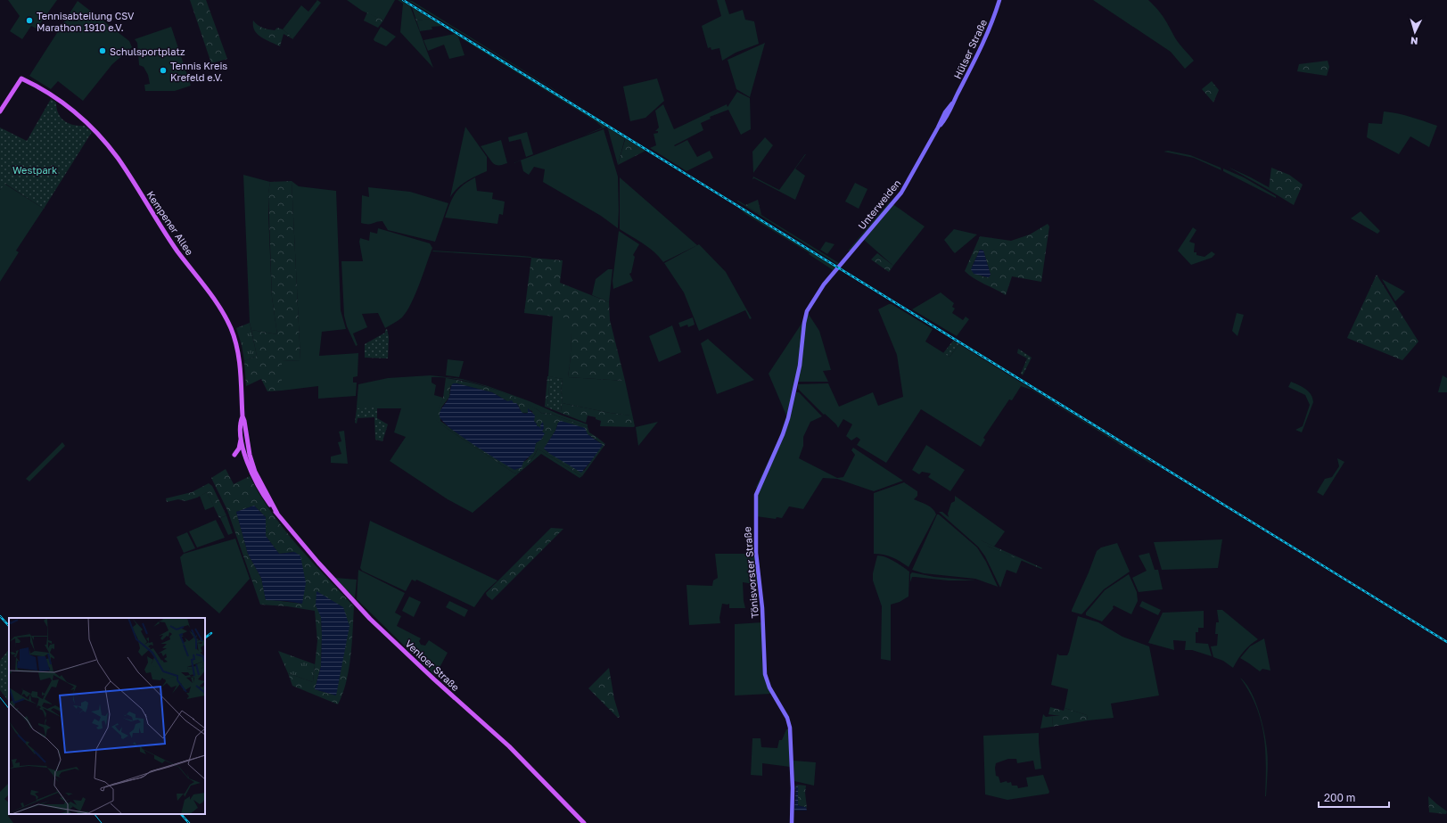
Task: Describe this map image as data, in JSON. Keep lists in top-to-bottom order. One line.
{"streets":{"main road":["Hülser Straße","Unterweiden","Kempener Allee","Tönisvorster Straße","Venloer Straße"]},"crossings":[["Hülser Straße","Unterweiden"],["Unterweiden","Tönisvorster Straße"],["Kempener Allee","Venloer Straße"]],"parks":["Westpark"],"places":["Tennisabteilung CSV Marathon 1910 e.V.","Schulsportplatz","Tennis Kreis Krefeld e.V."],"scale_bar":"200 m","north":"bottom"}
